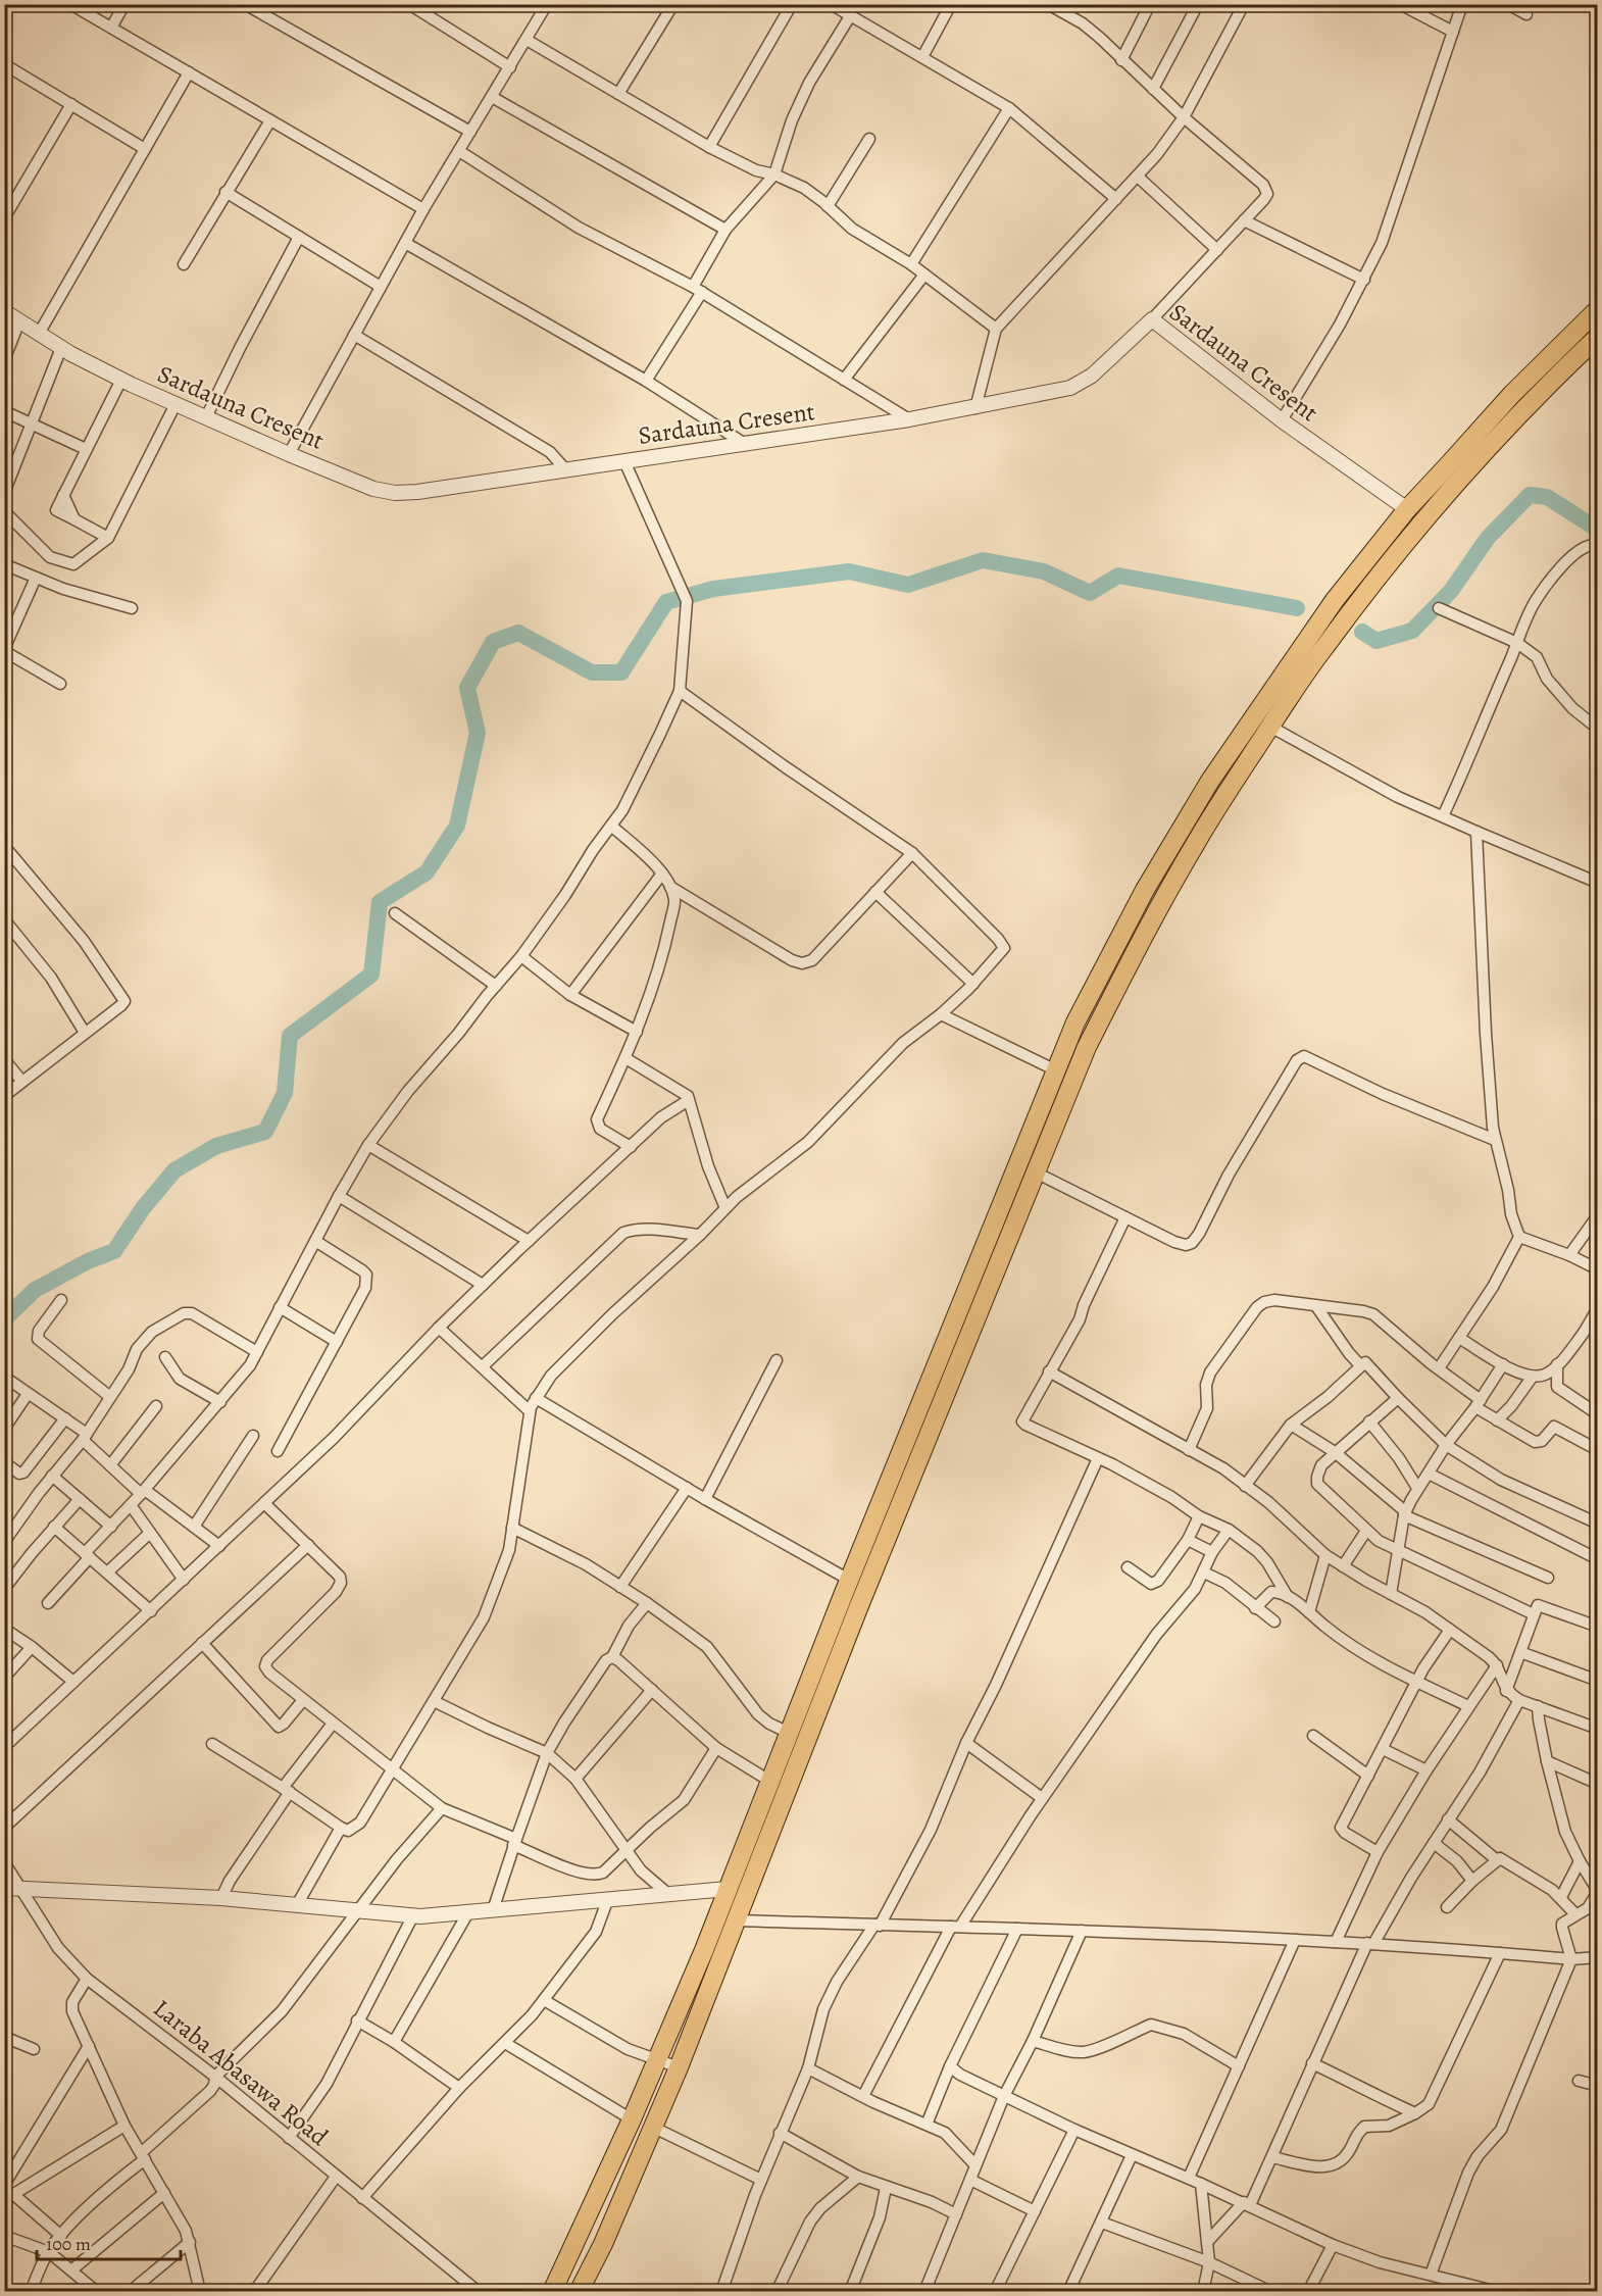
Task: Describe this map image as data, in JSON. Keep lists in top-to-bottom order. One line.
{"streets":{"street":["Sardauna Cresent","Laraba Abasawa Road"]},"scale_bar":"100 m"}
